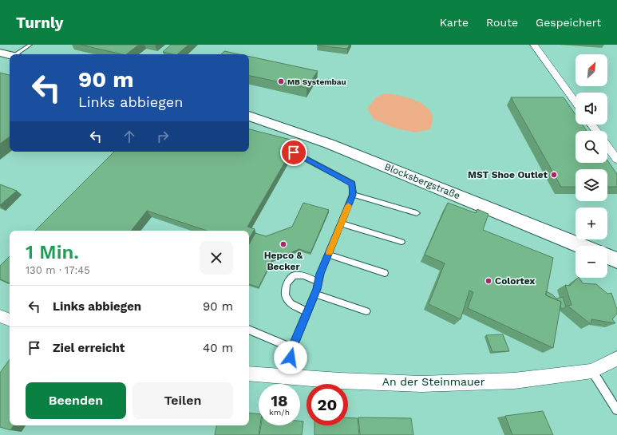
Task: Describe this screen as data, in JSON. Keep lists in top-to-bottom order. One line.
{"streets":{"main road":["Blocksbergstraße"],"street":["An der Steinmauer"]},"places":["MB Systembau","MST Shoe Outlet","Hepco & Becker","Colortex"],"north":"top right","page":{"header":"Turnly","nav":["Karte","Route","Gespeichert"],"map_buttons":["+","−"],"turn":["90 m","Links abbiegen"],"heading":["1 Min.","130 m · 17:45"],"list":[{"name":"Links abbiegen","value":"90 m"},{"name":"Ziel erreicht","value":"40 m"}],"buttons":["Beenden","Teilen"],"speed":"18 km/h","limit":"20"}}
